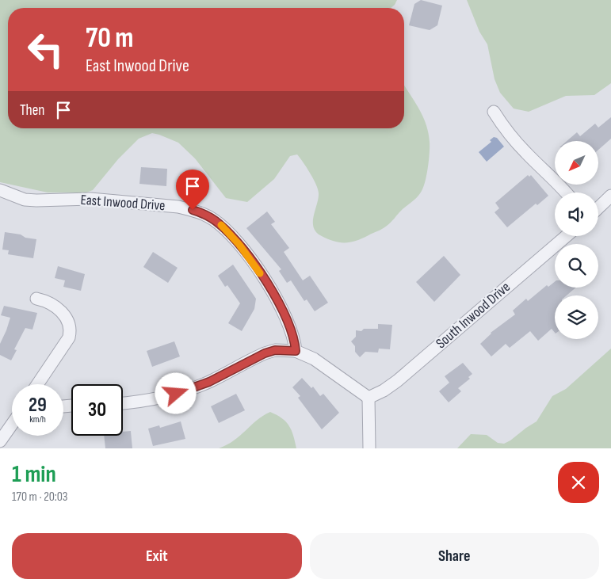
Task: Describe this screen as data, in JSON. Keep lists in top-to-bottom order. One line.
{"streets":{"street":["East Inwood Drive","South Inwood Drive"]},"north":"bottom left","page":{"turn":["70 m","East Inwood Drive"],"then":"Then","speed":"29 km/h","limit":"30","heading":["1 min","170 m · 20:03"],"buttons":["Exit","Share"]}}
